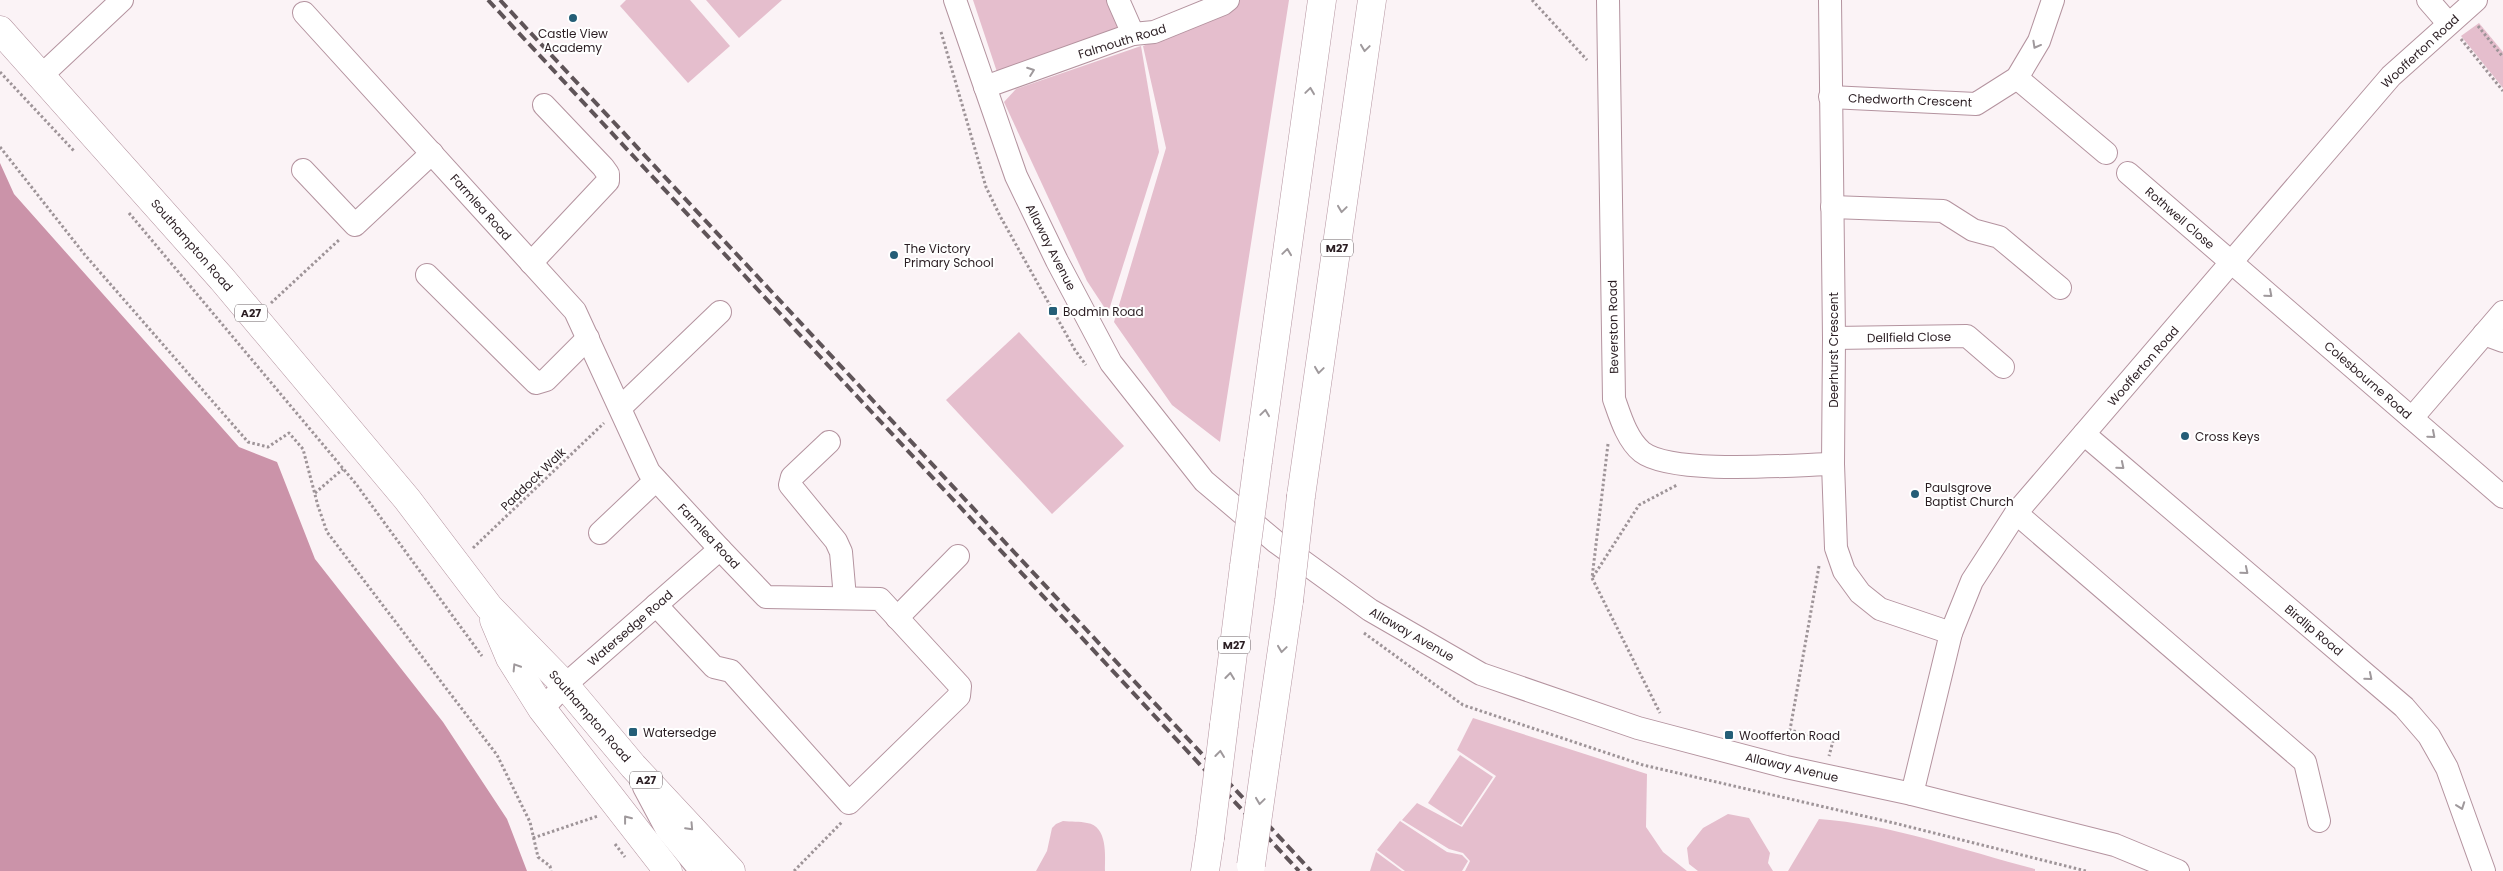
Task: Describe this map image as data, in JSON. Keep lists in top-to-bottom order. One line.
{"streets":{"main road":["Southampton Road","M27","A27"],"street":["Falmouth Road","Woofferton Road","Chedworth Crescent","Farmlea Road","Rothwell Close","Allaway Avenue","Beverston Road","Dellfield Close","Deerhurst Crescent","Colesbourne Road","Watersedge Road","Birdlip Road"],"path":["Paddock Walk"]},"crossings":[["Falmouth Road","Allaway Avenue"],["Woofferton Road","Rothwell Close"],["Woofferton Road","Allaway Avenue"],["Woofferton Road","Deerhurst Crescent"],["Woofferton Road","Colesbourne Road"],["Woofferton Road","Birdlip Road"],["Chedworth Crescent","Deerhurst Crescent"],["Farmlea Road","Paddock Walk"],["Farmlea Road","Watersedge Road"],["Rothwell Close","Colesbourne Road"],["Southampton Road","Paddock Walk"],["Southampton Road","Watersedge Road"],["Beverston Road","Deerhurst Crescent"],["Dellfield Close","Deerhurst Crescent"]],"one_way":["Falmouth Road","Colesbourne Road"],"places":{"other":["Castle View Academy","The Victory Primary School","Cross Keys","Paulsgrove Baptist Church"],"transit":["Bodmin Road","Watersedge","Woofferton Road"]}}
